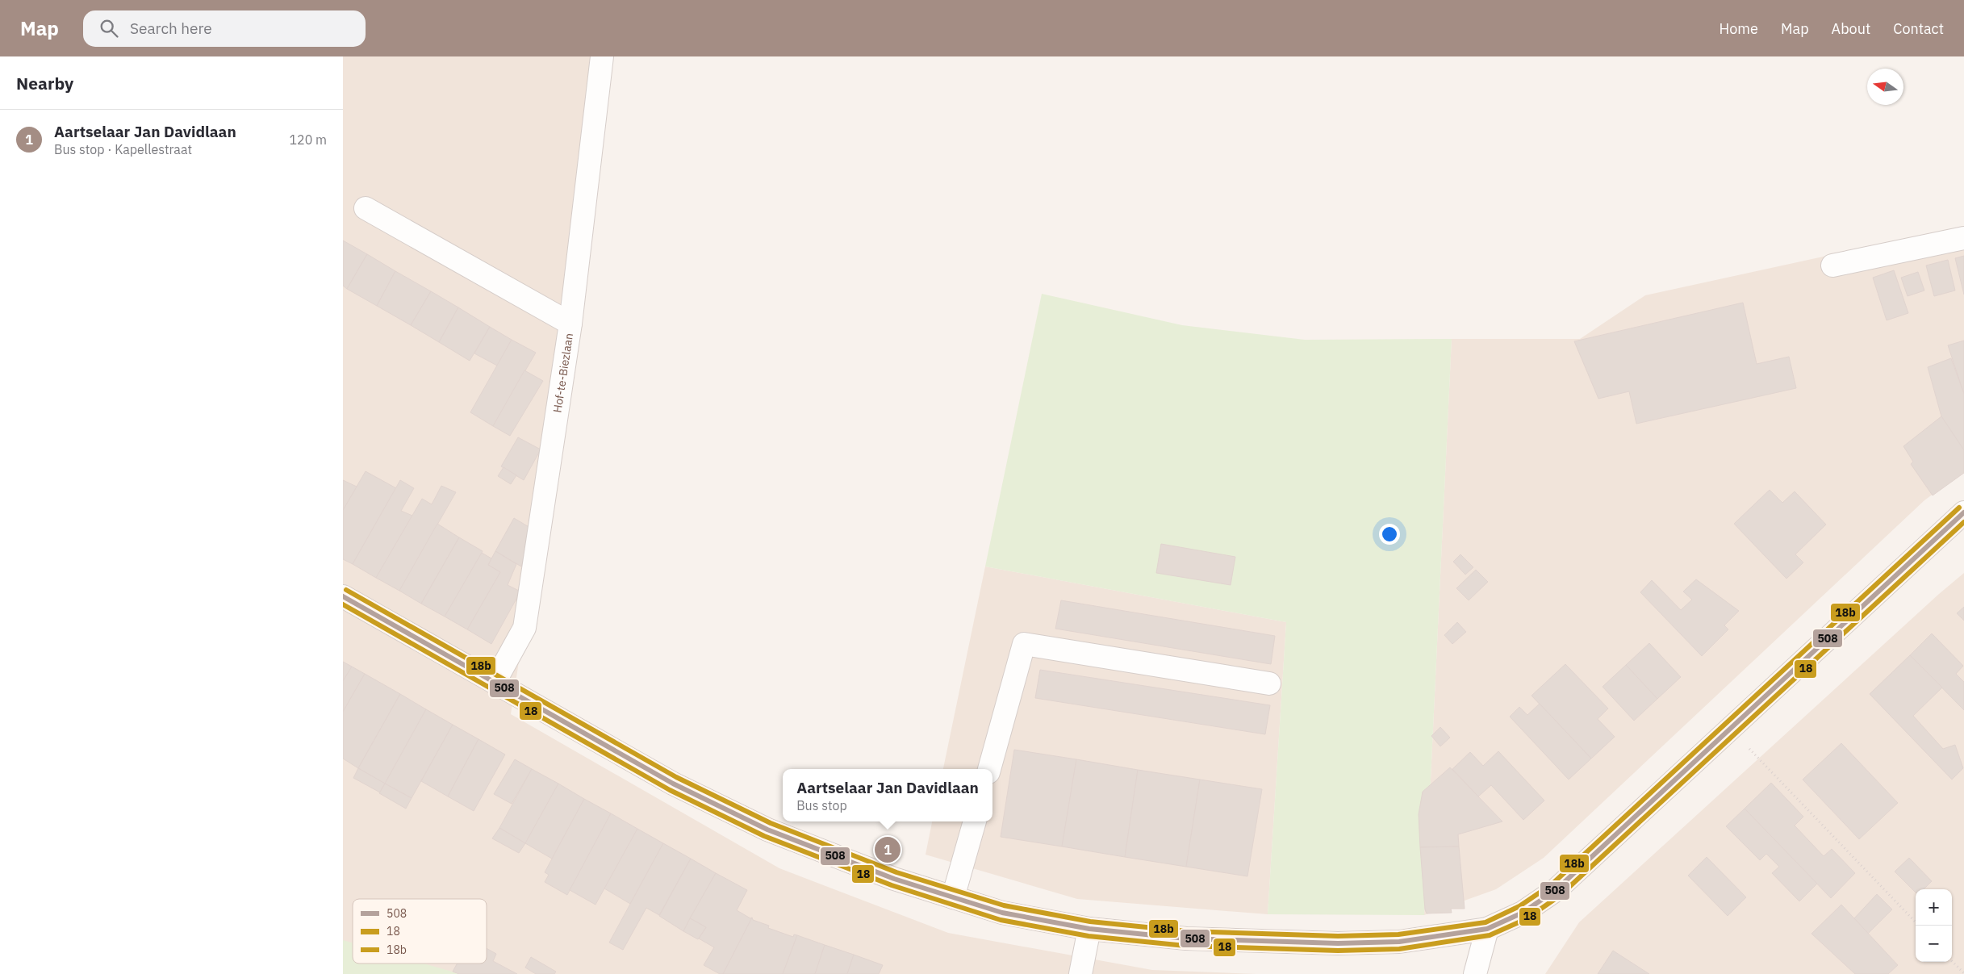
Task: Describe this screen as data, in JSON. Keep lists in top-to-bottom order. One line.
{"streets":{"street":["Hof-te-Biezlaan"]},"lines":["transit line 18b","transit line 508","transit line 18"],"legend":["508","18","18b"],"north":"left","page":{"header":"Map","search":"Search here","nav":["Home","Map","About","Contact"],"heading":"Nearby","list":[{"mark":"1","name":"Aartselaar Jan Davidlaan","note":"Bus stop · Kapellestraat","value":"120 m"}],"popup":["Aartselaar Jan Davidlaan","Bus stop"],"pins":"1","map_buttons":["+","−"]}}
